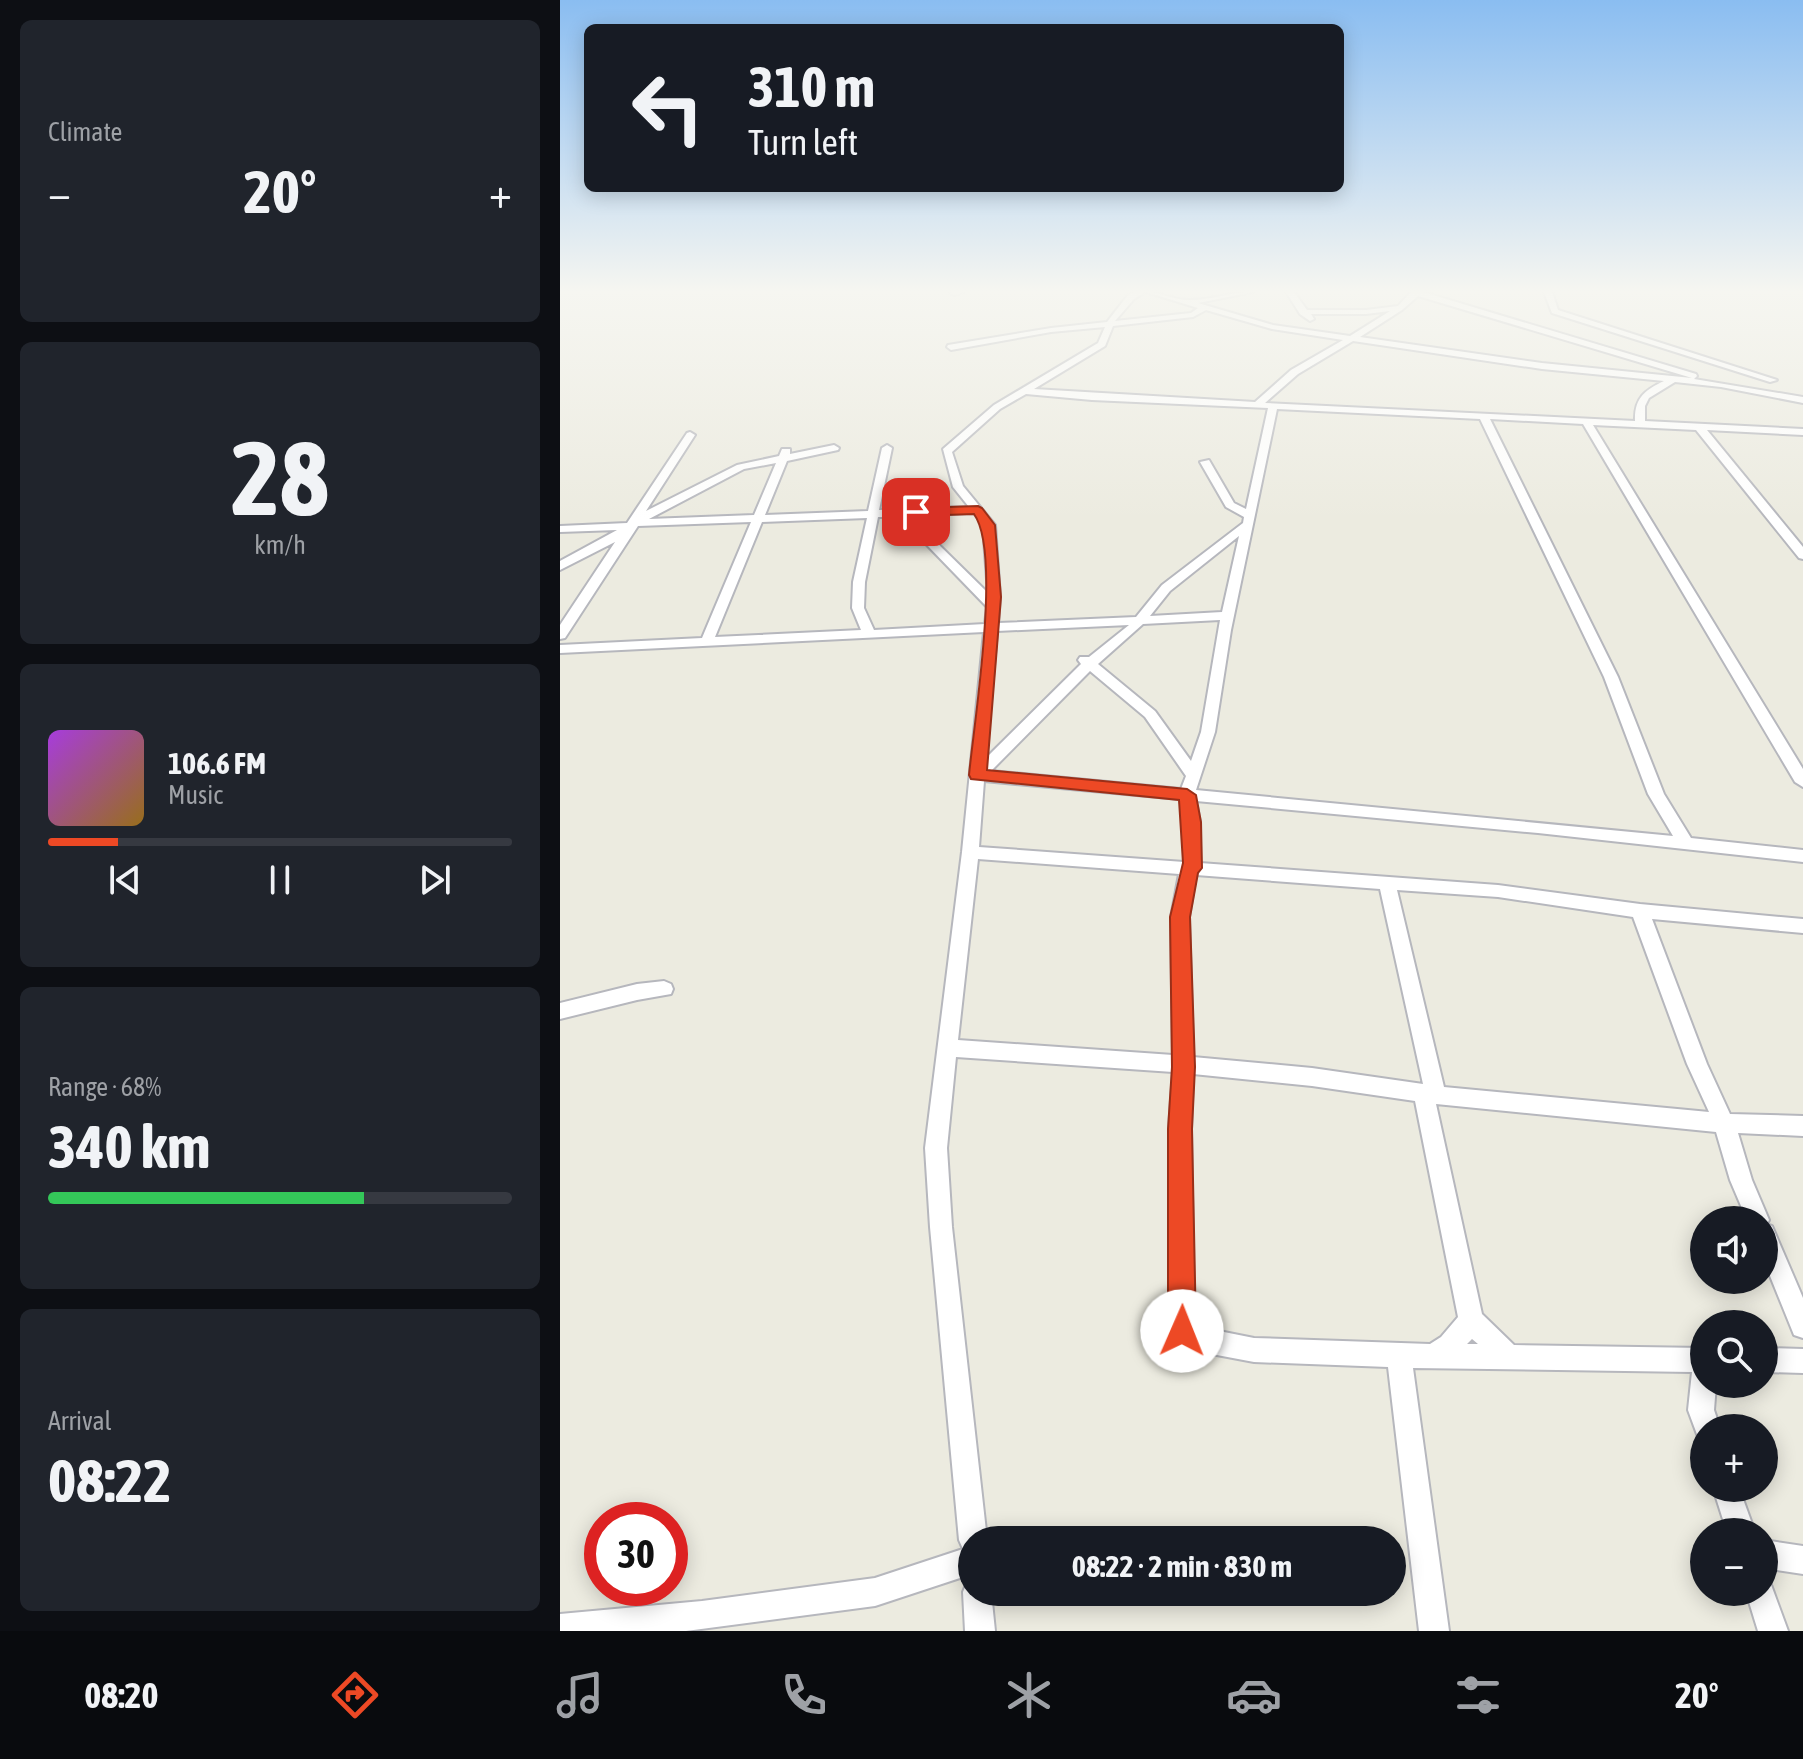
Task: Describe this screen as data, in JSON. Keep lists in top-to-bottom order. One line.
{"page":{"tile":["Climate",["28","km/h"],["Range · 68%","340 km"],["Arrival","08:22"]],"turn":["310 m","Turn left"],"heat":["−","20°","+"],"song":["106.6 FM","Music"],"map_buttons":["+","−"],"limit":"30","trip":"08:22 · 2 min · 830 m","tabs":["08:20","20°"]}}
